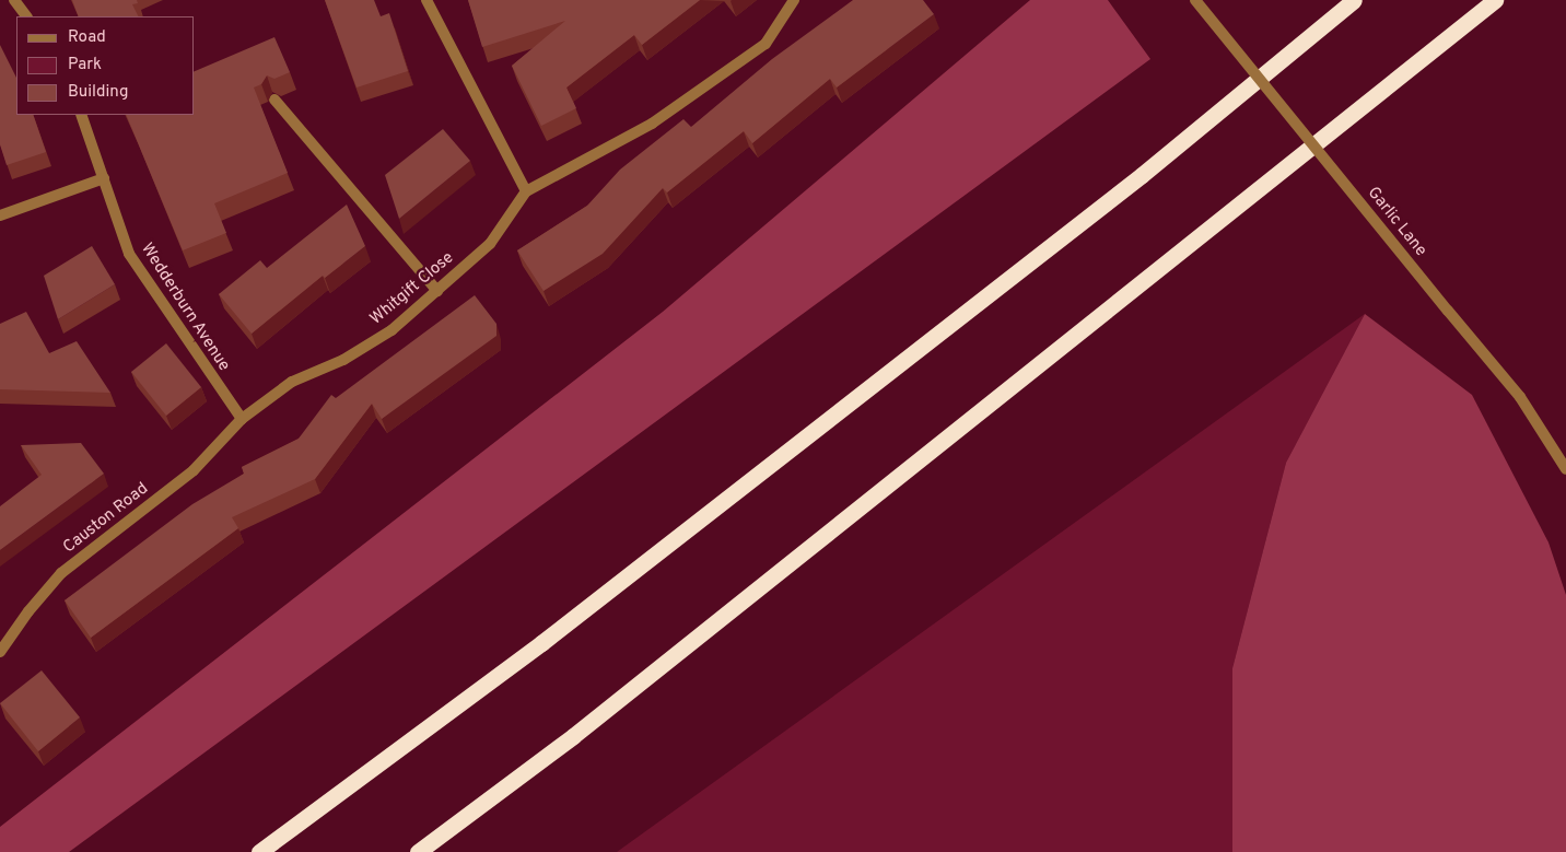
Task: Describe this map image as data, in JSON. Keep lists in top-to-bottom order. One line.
{"streets":{"street":["Garlic Lane","Whitgift Close","Wedderburn Avenue","Causton Road"]},"crossings":[["Whitgift Close","Wedderburn Avenue"],["Whitgift Close","Causton Road"],["Wedderburn Avenue","Causton Road"]],"legend":["Road","Park","Building"]}
